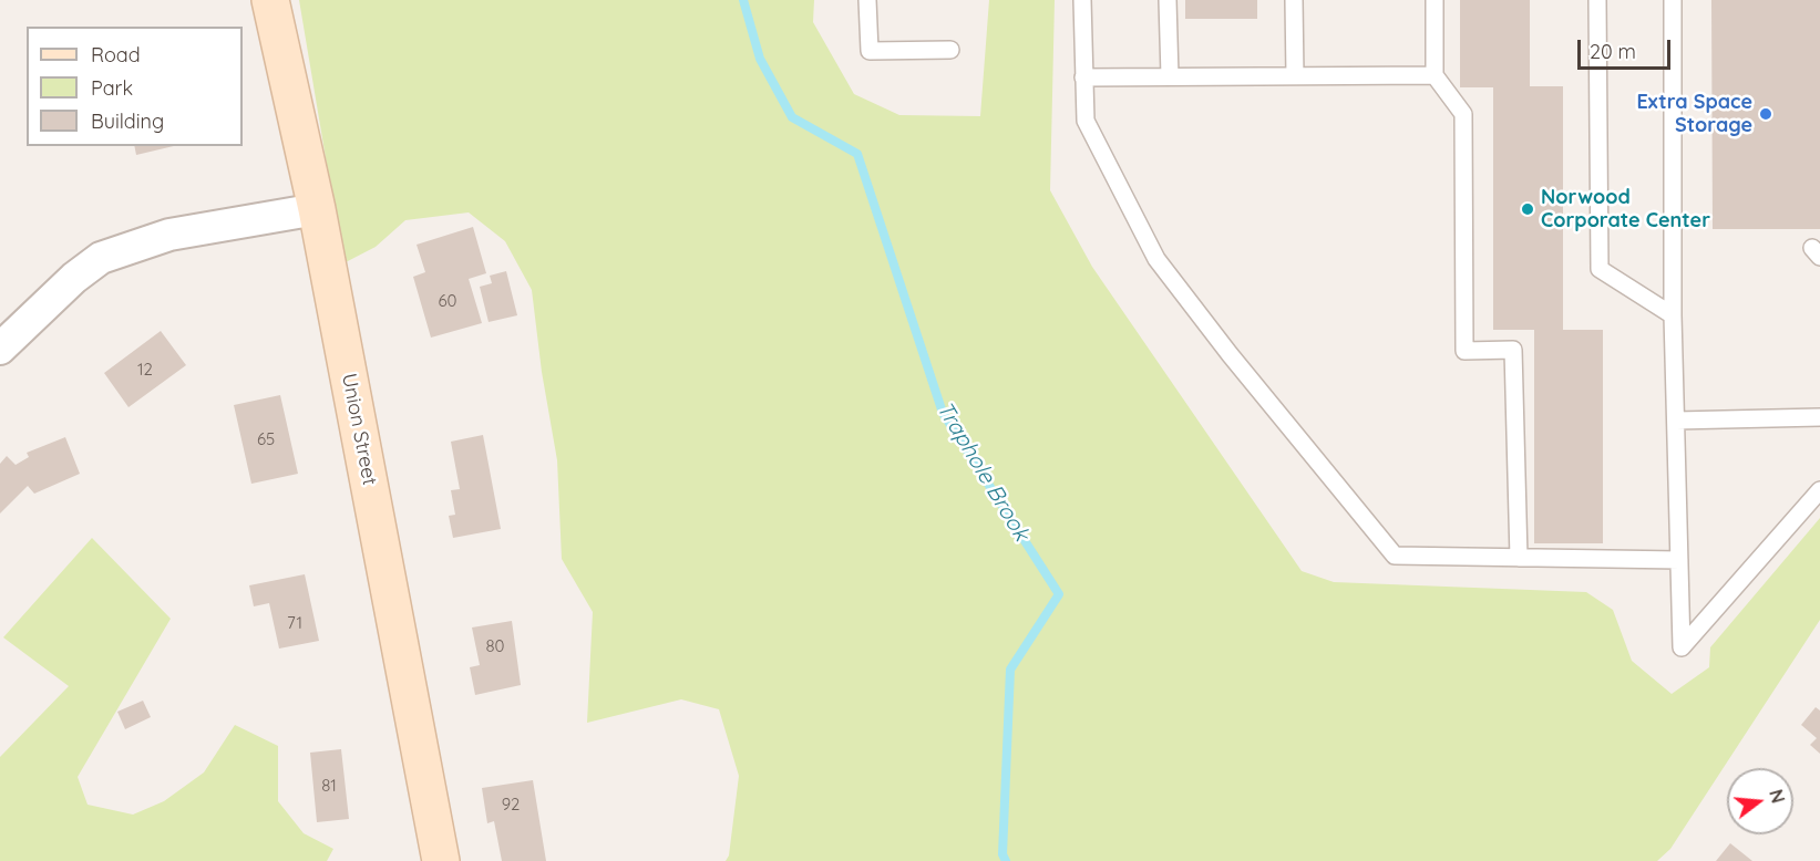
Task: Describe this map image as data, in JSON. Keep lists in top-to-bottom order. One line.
{"streets":{"main road":["Union Street"]},"water":["Traphole Brook"],"places":["Extra Space Storage","Norwood Corporate Center"],"house_numbers":["60","12","65","71","80","81","92"],"legend":["Road","Park","Building"],"scale_bar":"20 m","north":"right"}
